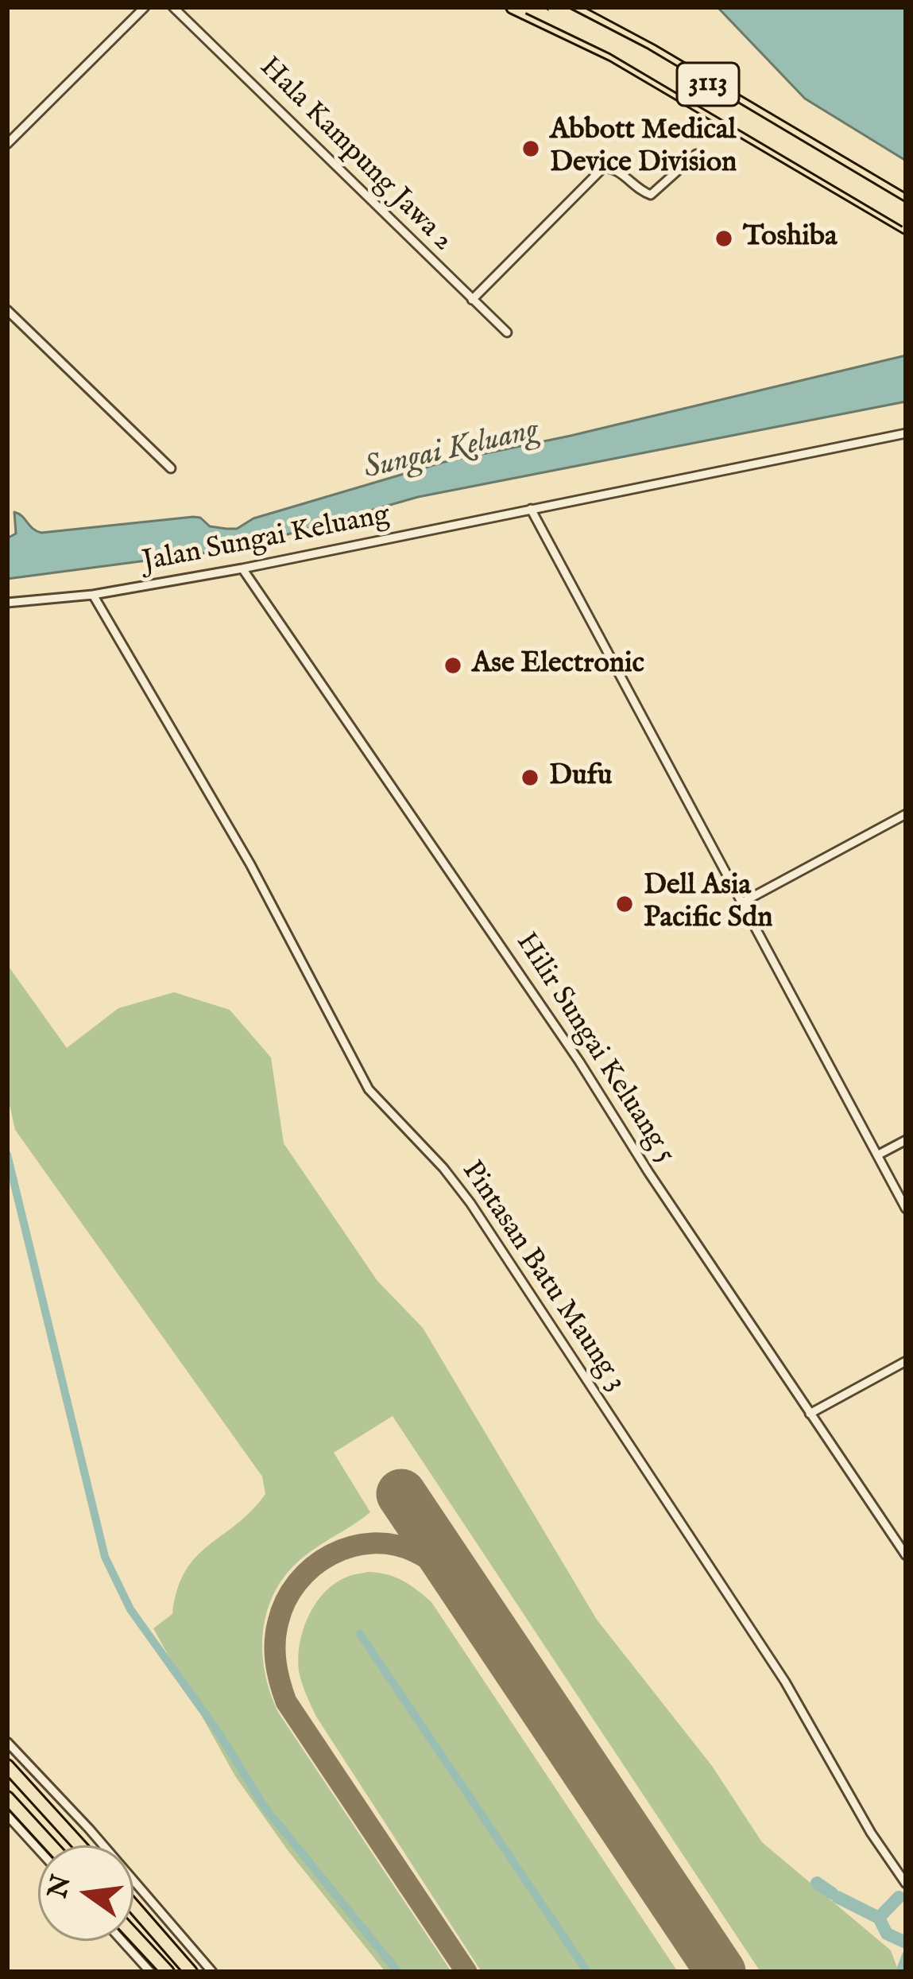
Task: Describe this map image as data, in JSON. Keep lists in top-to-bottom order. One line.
{"streets":{"highway":["3113"],"street":["Hala Kampung Jawa 2","Jalan Sungai Keluang","Hilir Sungai Keluang 5","Pintasan Batu Maung 3"]},"crossings":[["Jalan Sungai Keluang","Hilir Sungai Keluang 5"],["Jalan Sungai Keluang","Pintasan Batu Maung 3"]],"water":["Sungai Keluang"],"places":["Abbott Medical Device Division","Toshiba","Ase Electronic","Dufu","Dell Asia Pacific Sdn"],"north":"left"}
